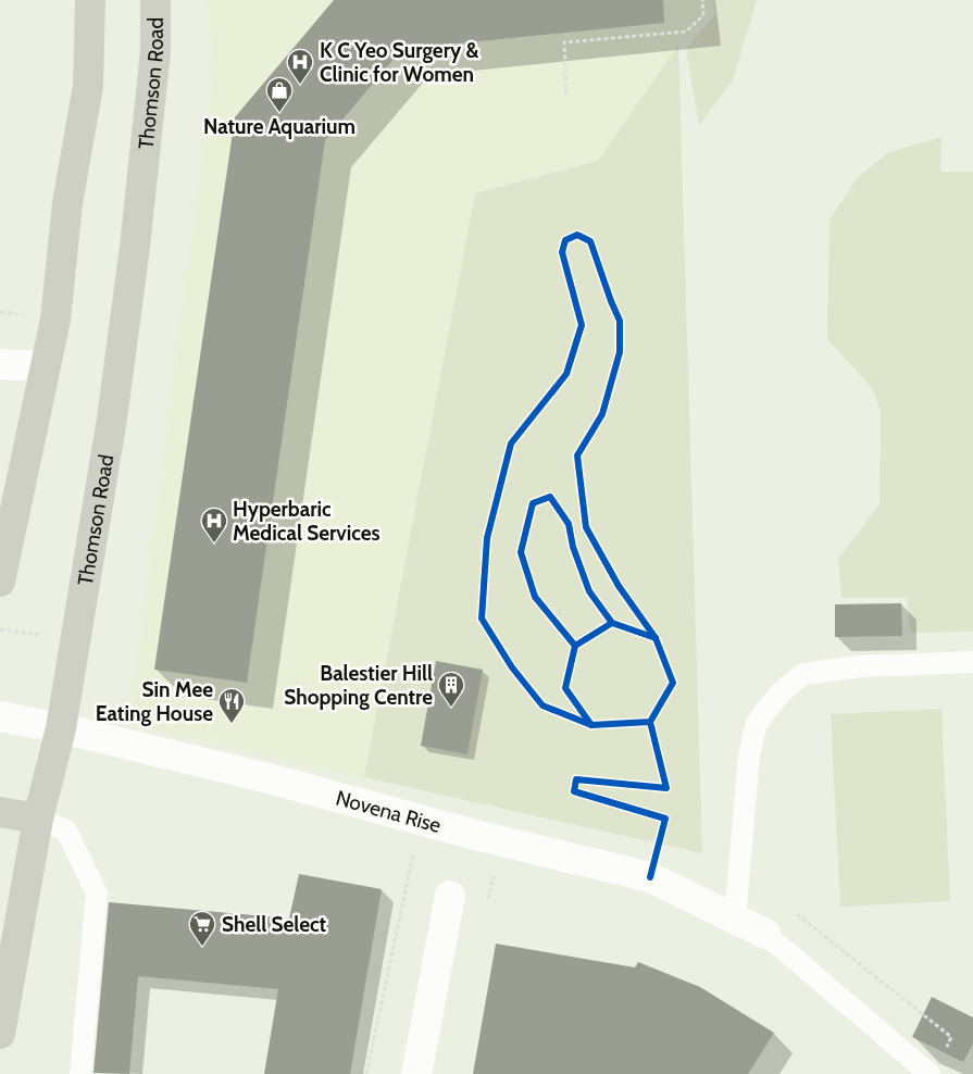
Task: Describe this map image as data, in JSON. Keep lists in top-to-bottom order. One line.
{"streets":{"main road":["Thomson Road"],"street":["Novena Rise"]},"crossings":[["Thomson Road","Novena Rise"]],"places":{"hospital":["K C Yeo Surgery & Clinic for Women","Hyperbaric Medical Services"],"shop":["Nature Aquarium"],"building":["Balestier Hill Shopping Centre"],"restaurant":["Sin Mee Eating House"],"supermarket":["Shell Select"]}}
